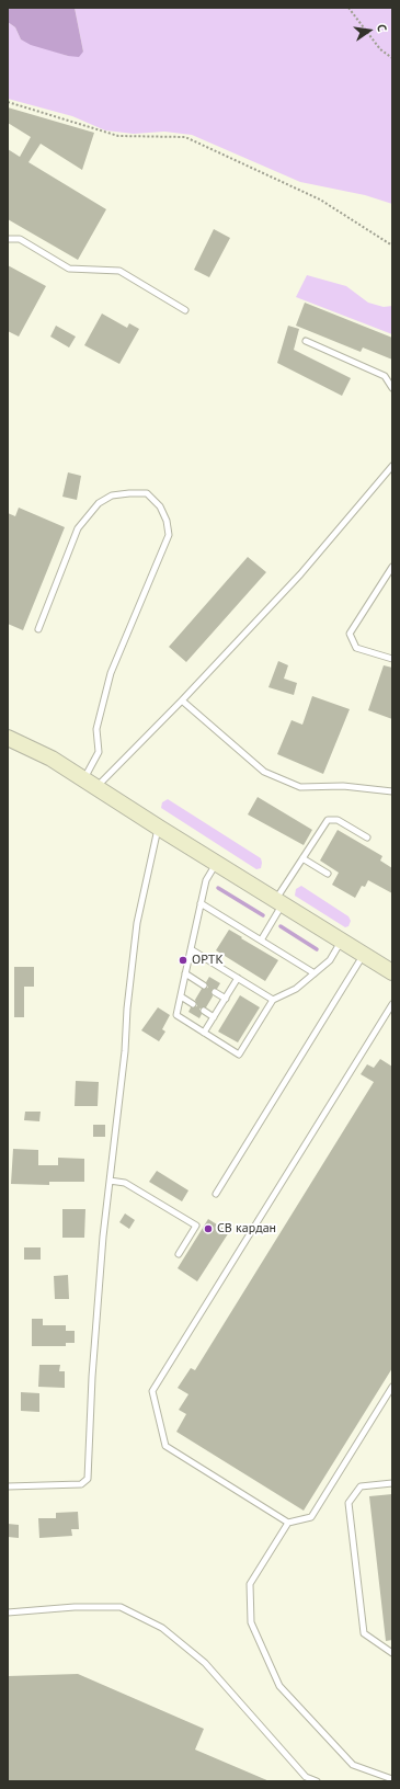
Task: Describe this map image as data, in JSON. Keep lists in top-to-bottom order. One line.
{"places":["ОРТК","СВ кардан"],"north":"right"}
